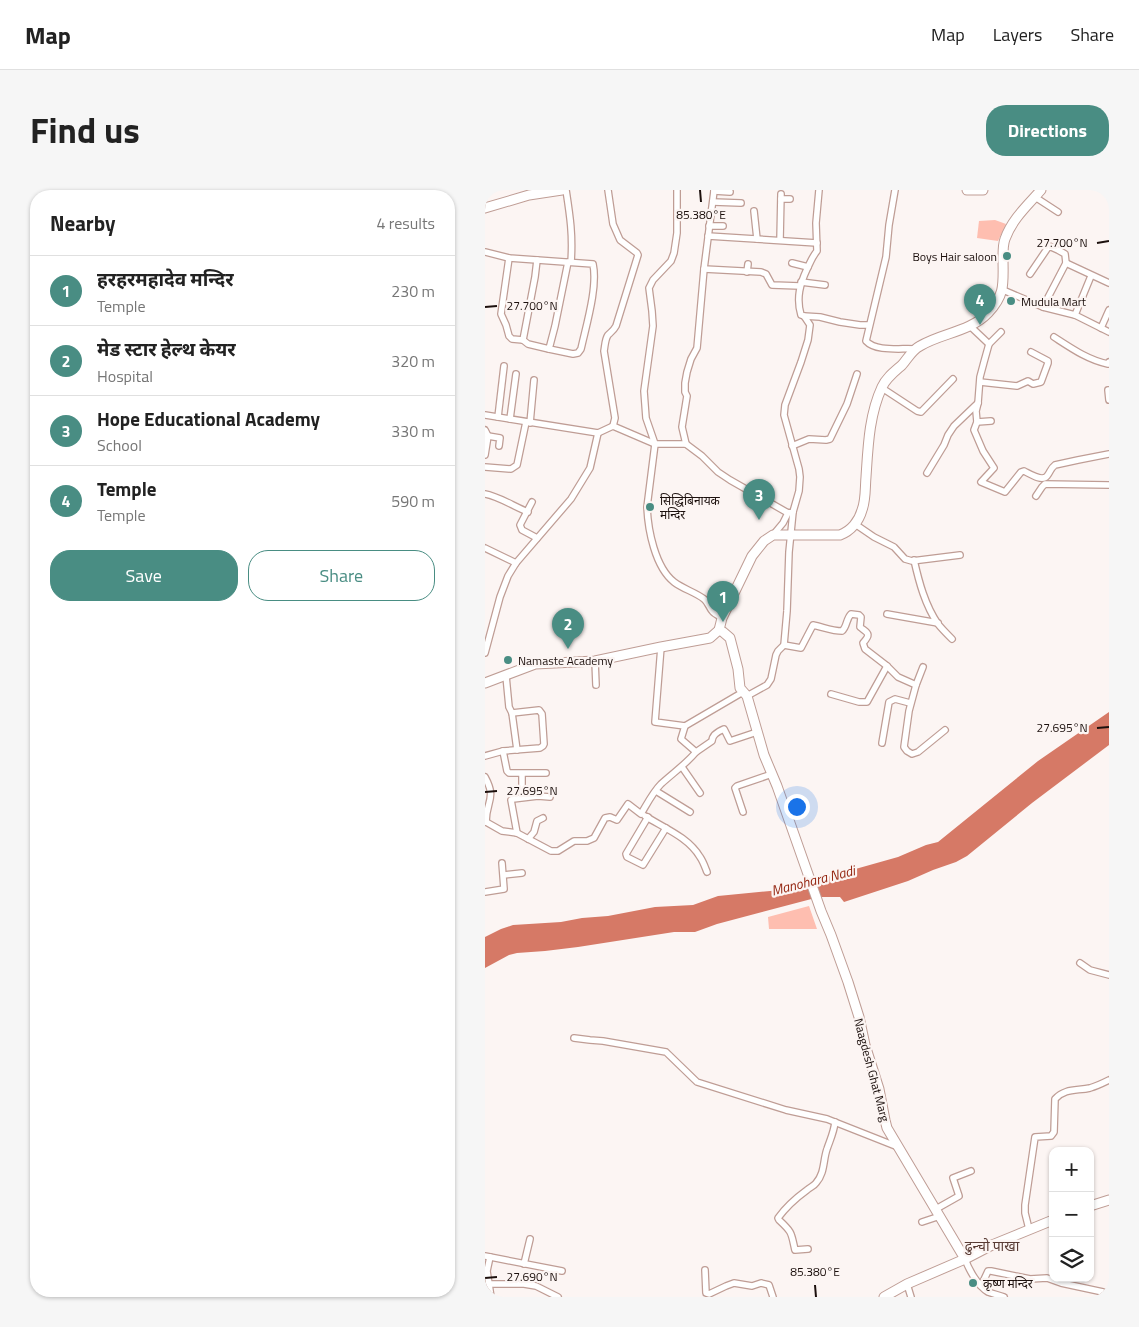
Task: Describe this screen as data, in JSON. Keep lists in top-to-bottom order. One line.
{"streets":{"main road":["Naagdesh Ghat Marg"]},"districts":["ढुन्चो पाखा"],"water":["Manohara Nadi"],"places":["Boys Hair saloon","Mudula Mart","सिद्धिबिनायक मन्दिर","Namaste Academy","कृष्ण मन्दिर"],"page":{"header":"Map","nav":["Map","Layers","Share"],"title":"Find us","buttons":["Directions",["Save","Share"]],"heading":["Nearby","4 results"],"list":[{"mark":"1","name":"हरहरमहादेव मन्दिर","note":"Temple","value":"230 m"},{"mark":"2","name":"मेड स्टार हेल्थ केयर","note":"Hospital","value":"320 m"},{"mark":"3","name":"Hope Educational Academy","note":"School","value":"330 m"},{"mark":"4","name":"Temple","note":"Temple","value":"590 m"}],"pins":["4","3","1","2"],"map_buttons":["+","−"]},"coordinates":["85.380°E","27.700°N","27.695°N","27.690°N"]}
